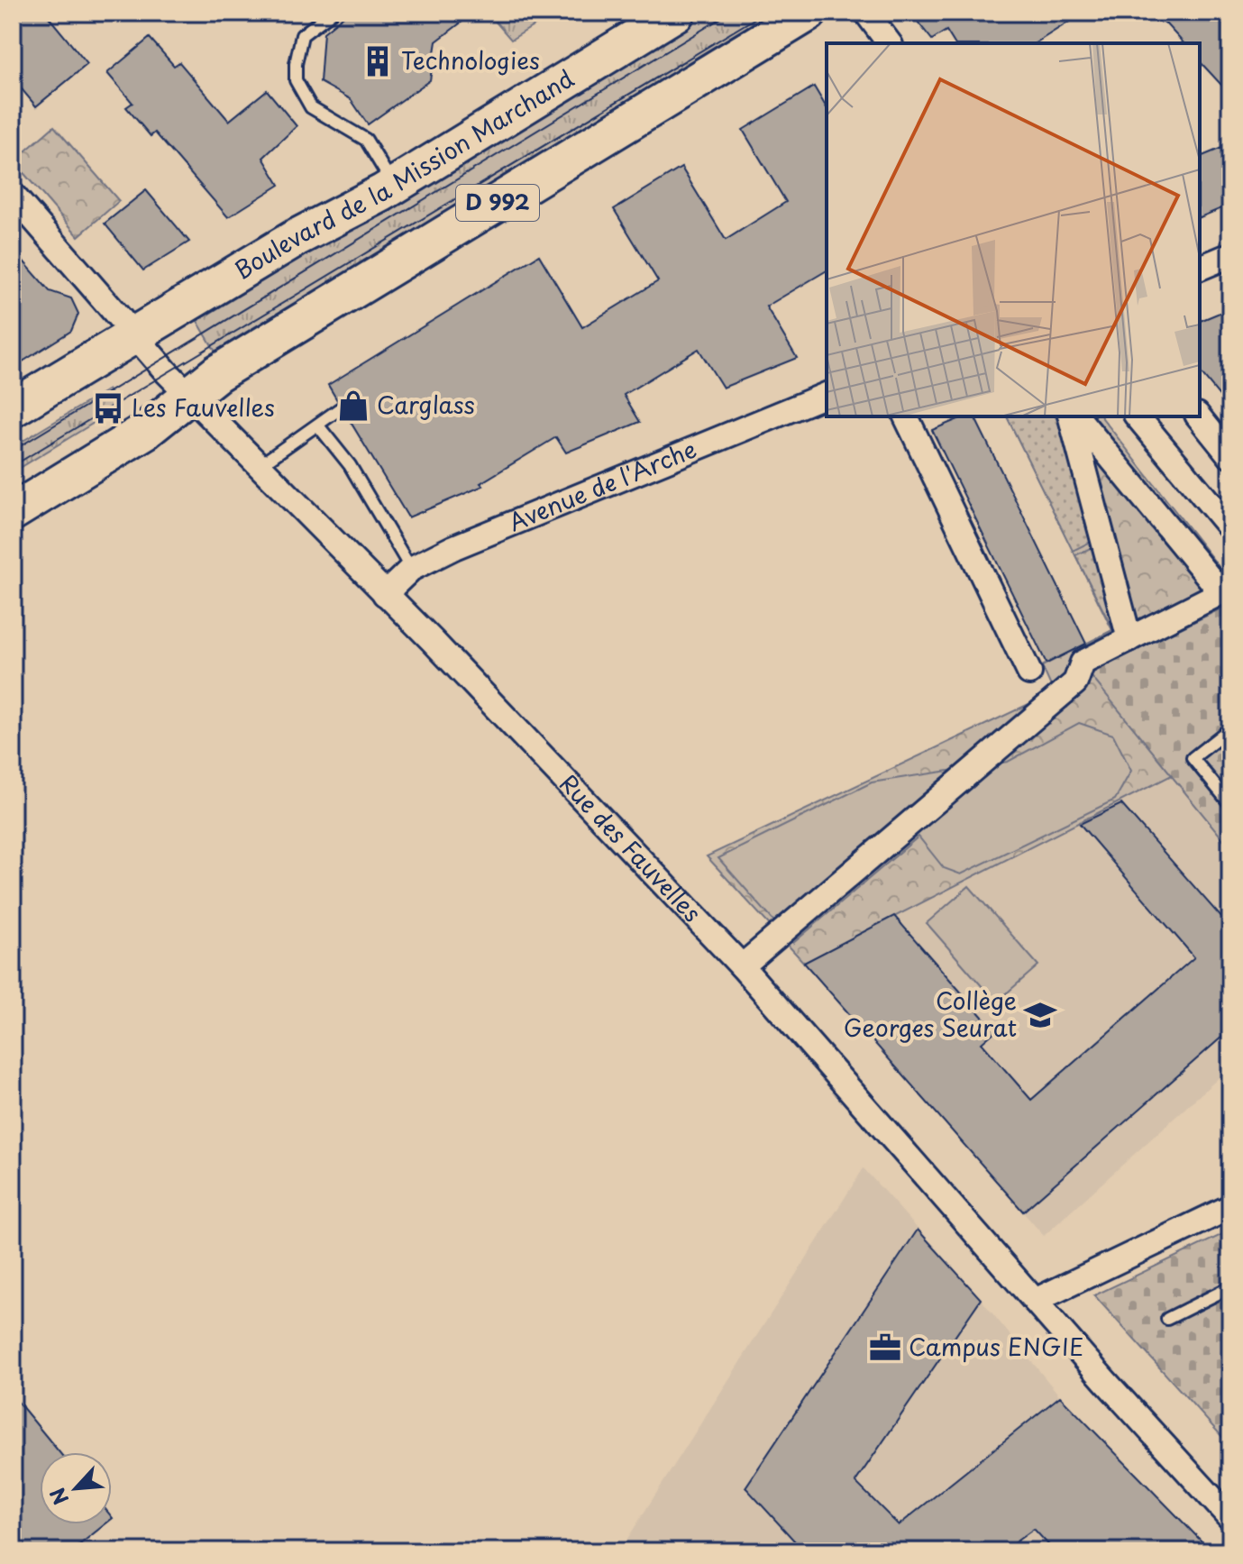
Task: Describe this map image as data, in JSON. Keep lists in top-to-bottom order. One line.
{"streets":{"main road":["Boulevard de la Mission Marchand","D 992"],"street":["Avenue de l'Arche","Rue des Fauvelles"]},"crossings":[["Boulevard de la Mission Marchand","Rue des Fauvelles"],["D 992","Rue des Fauvelles"],["Avenue de l'Arche","Rue des Fauvelles"]],"places":{"building":["Technologies"],"shop":["Carglass"],"bus stop":["Les Fauvelles"],"school or university":["Collège Georges Seurat"],"office":["Campus ENGIE"]},"north":"bottom left"}
